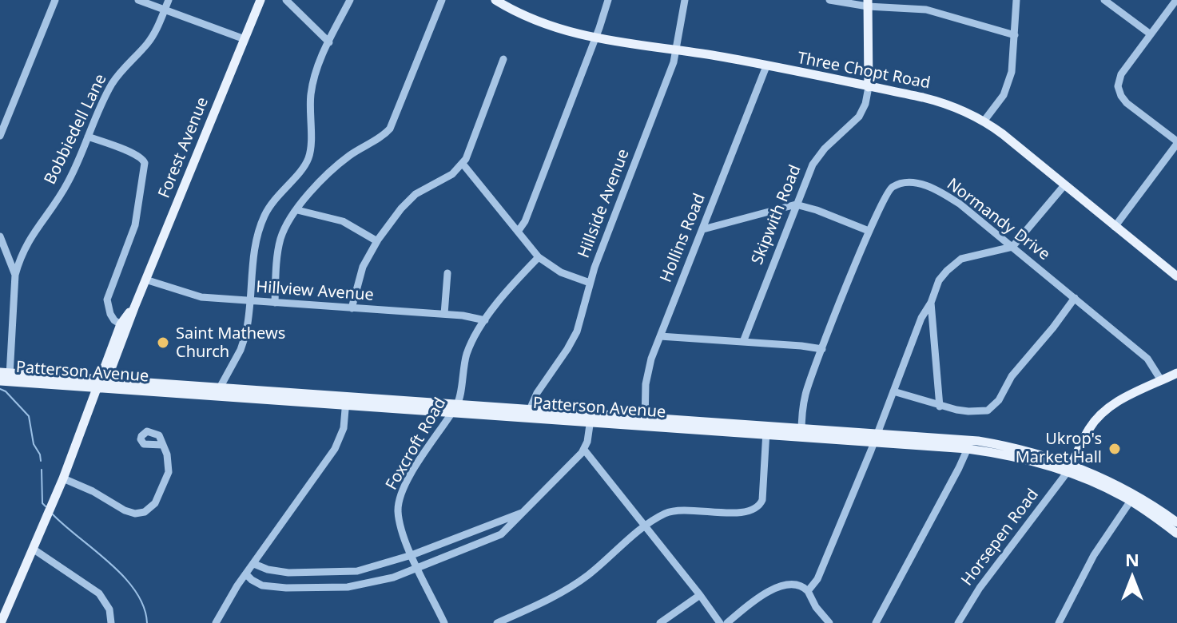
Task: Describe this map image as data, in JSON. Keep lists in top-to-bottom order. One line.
{"streets":{"main road":["Three Chopt Road","Forest Avenue","Skipwith Road","Patterson Avenue","Horsepen Road"],"street":["Bobbiedell Lane","Hillside Avenue","Normandy Drive","Hollins Road","Hillview Avenue","Foxcroft Road"]},"crossings":[["Three Chopt Road","Hillside Avenue"],["Three Chopt Road","Skipwith Road"],["Three Chopt Road","Hollins Road"],["Forest Avenue","Hillview Avenue"],["Forest Avenue","Patterson Avenue"],["Hillside Avenue","Patterson Avenue"],["Normandy Drive","Patterson Avenue"],["Normandy Drive","Horsepen Road"],["Hollins Road","Patterson Avenue"],["Hillview Avenue","Foxcroft Road"],["Patterson Avenue","Foxcroft Road"],["Patterson Avenue","Horsepen Road"]],"places":["Saint Mathews Church","Ukrop's Market Hall"],"north":"top"}
